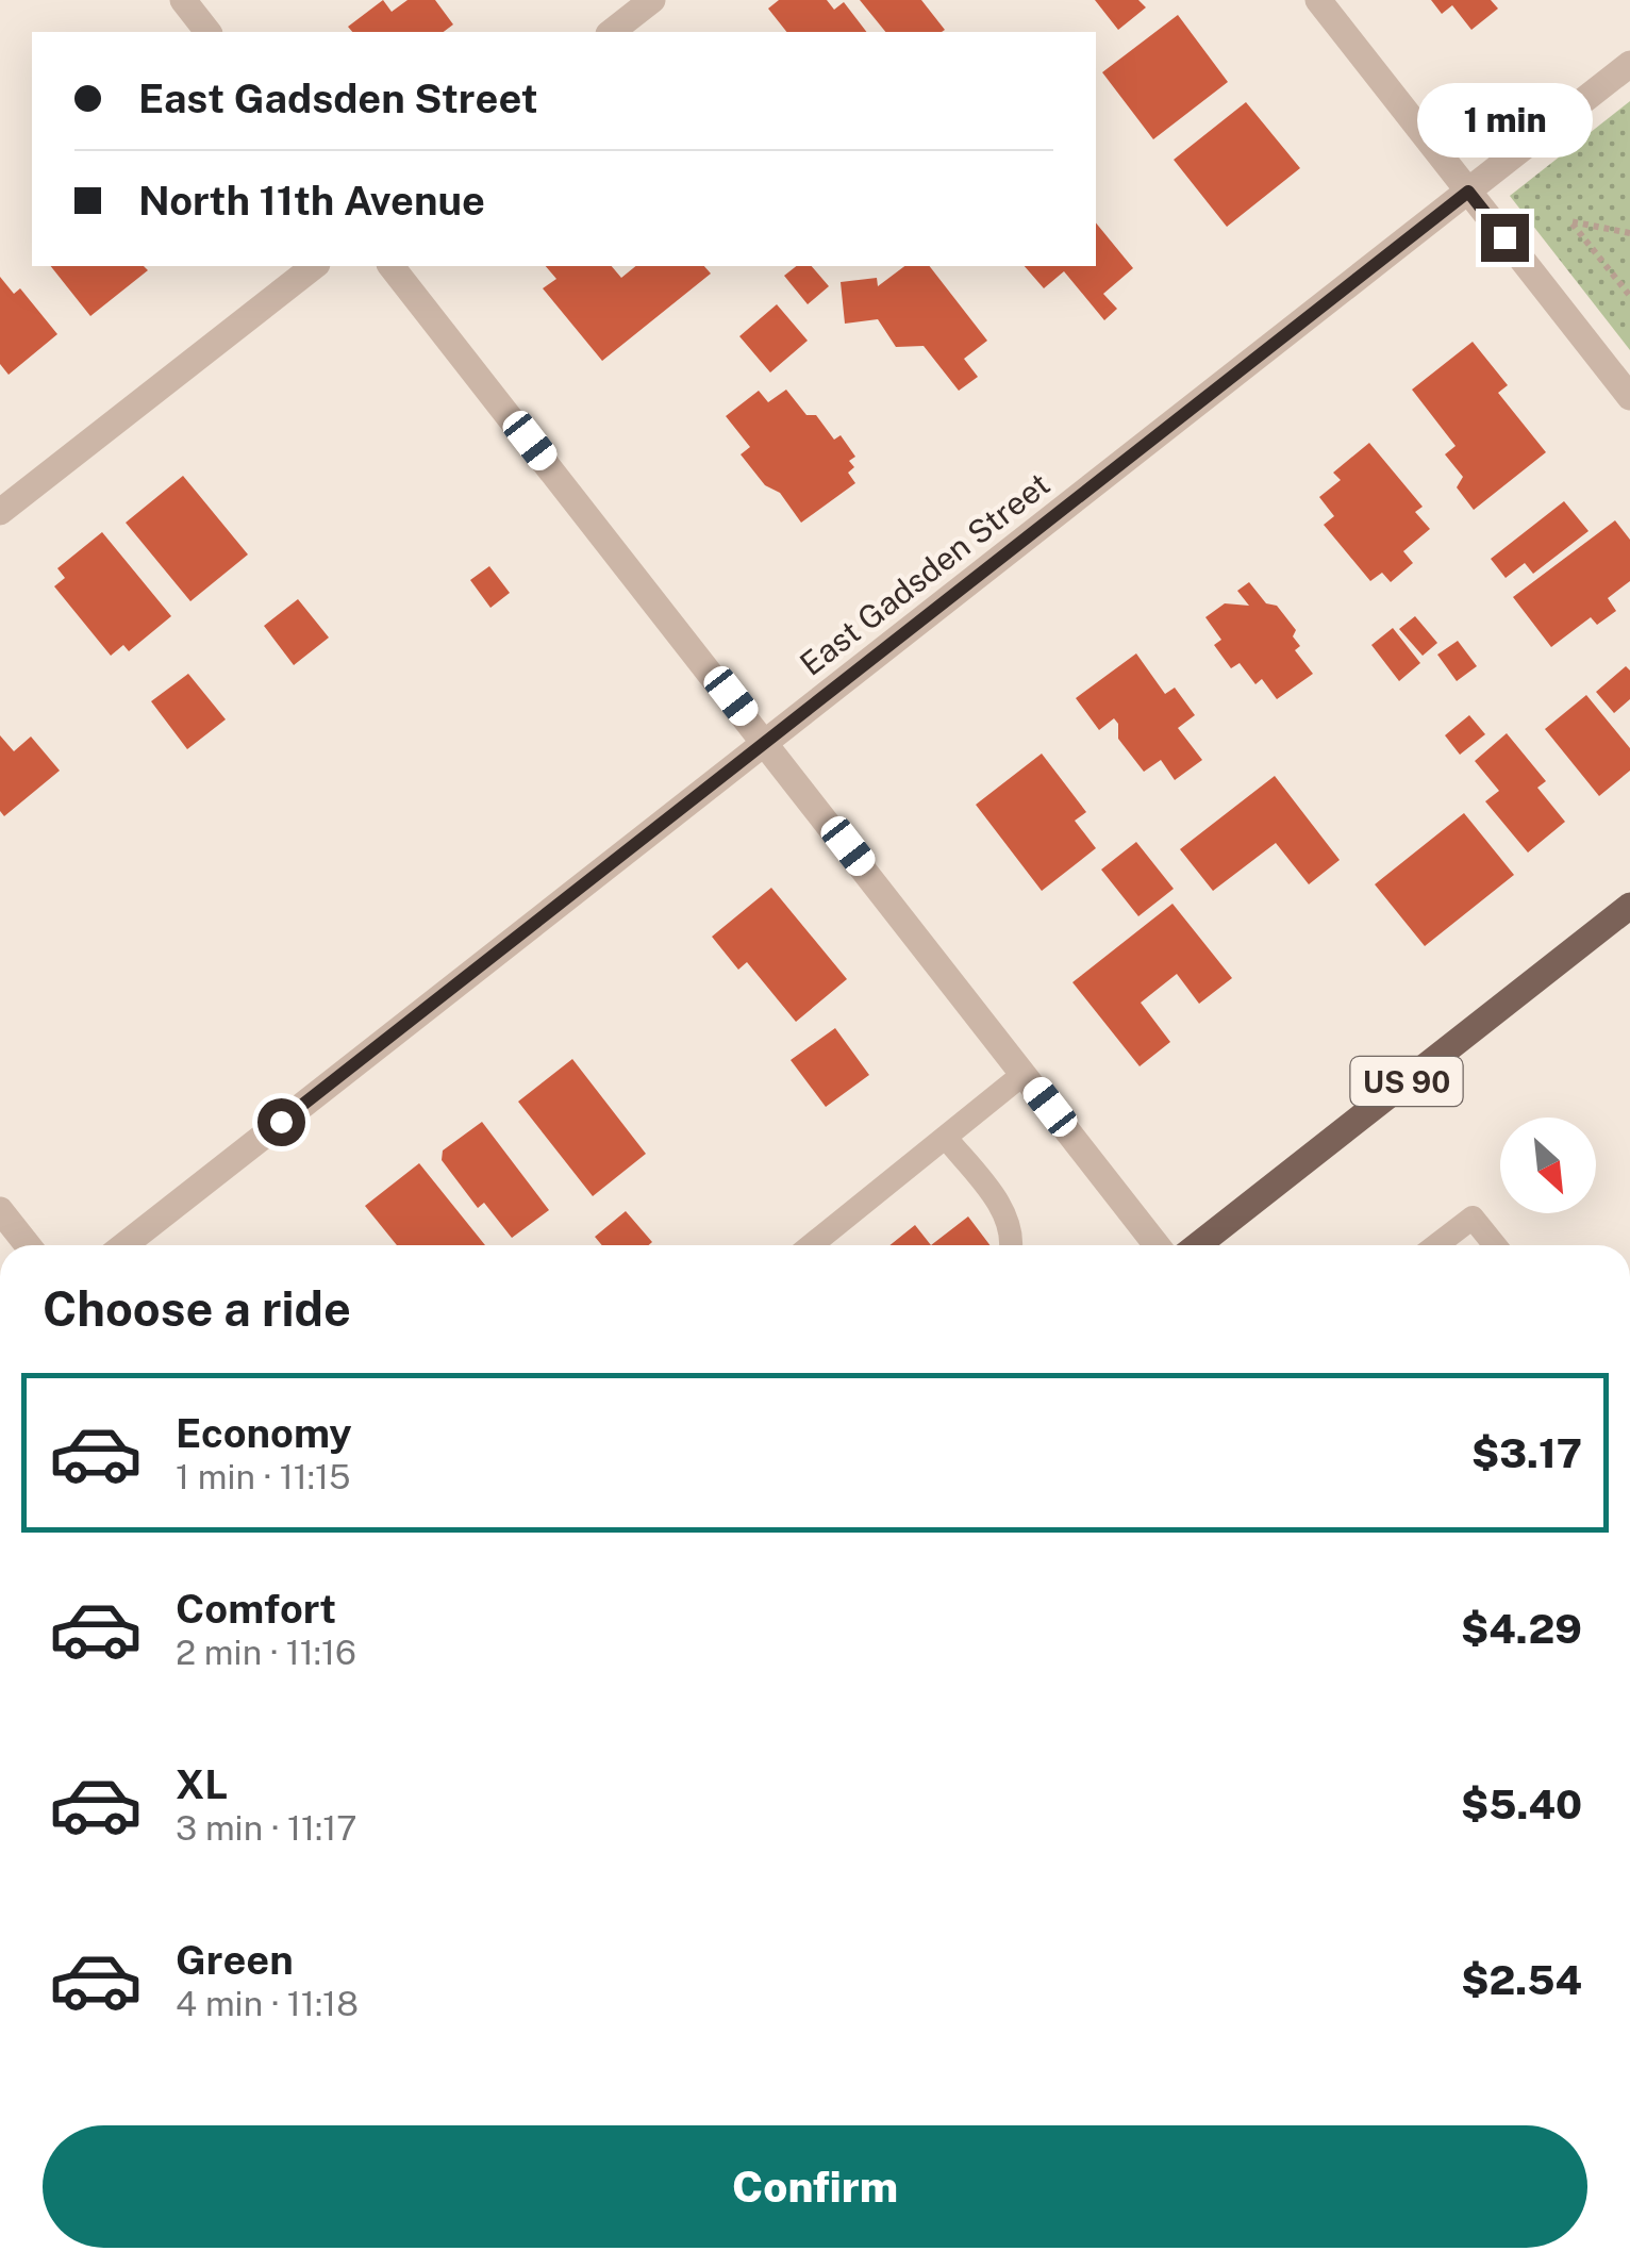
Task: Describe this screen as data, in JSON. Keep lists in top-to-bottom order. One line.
{"streets":{"main road":["US 90"],"street":["East Gadsden Street"]},"north":"bottom right","page":{"banner":["East Gadsden Street","North 11th Avenue"],"bubble":"1 min","heading":"Choose a ride","list":[{"name":"Economy","note":"1 min · 11:15","value":"$3.17"},{"name":"Comfort","note":"2 min · 11:16","value":"$4.29"},{"name":"XL","note":"3 min · 11:17","value":"$5.40"},{"name":"Green","note":"4 min · 11:18","value":"$2.54"}],"buttons":"Confirm"}}
